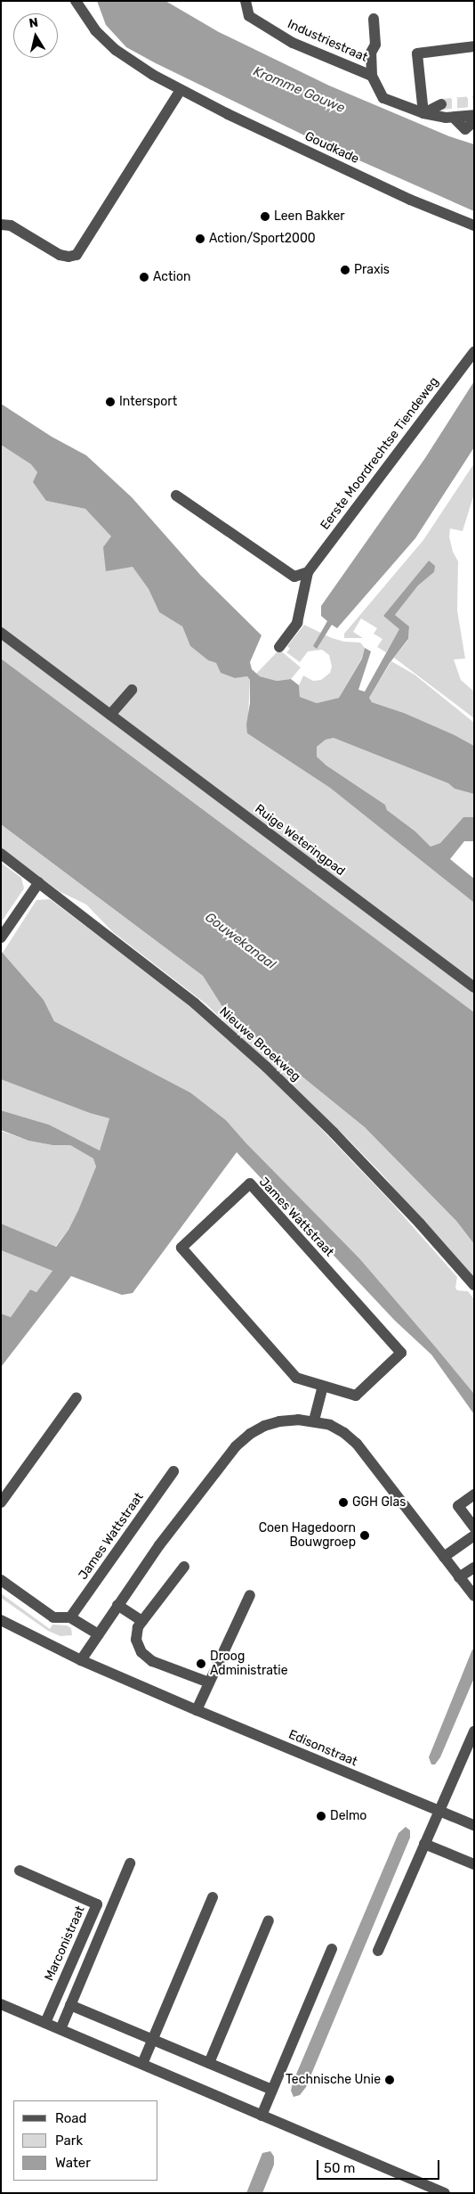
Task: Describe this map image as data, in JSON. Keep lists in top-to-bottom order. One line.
{"streets":{"street":["Industriestraat","Goudkade","Eerste Moordrechtse Tiendeweg","Ruige Weteringpad","Nieuwe Broekweg","James Wattstraat","Edisonstraat","Marconistraat"]},"water":["Kromme Gouwe","Gouwekanaal"],"places":["Leen Bakker","Action/Sport2000","Praxis","Action","Intersport","GGH Glas","Coen Hagedoorn Bouwgroep","Droog Administratie","Delmo","Technische Unie"],"legend":["Road","Park","Water"],"scale_bar":"50 m","north":"top"}
